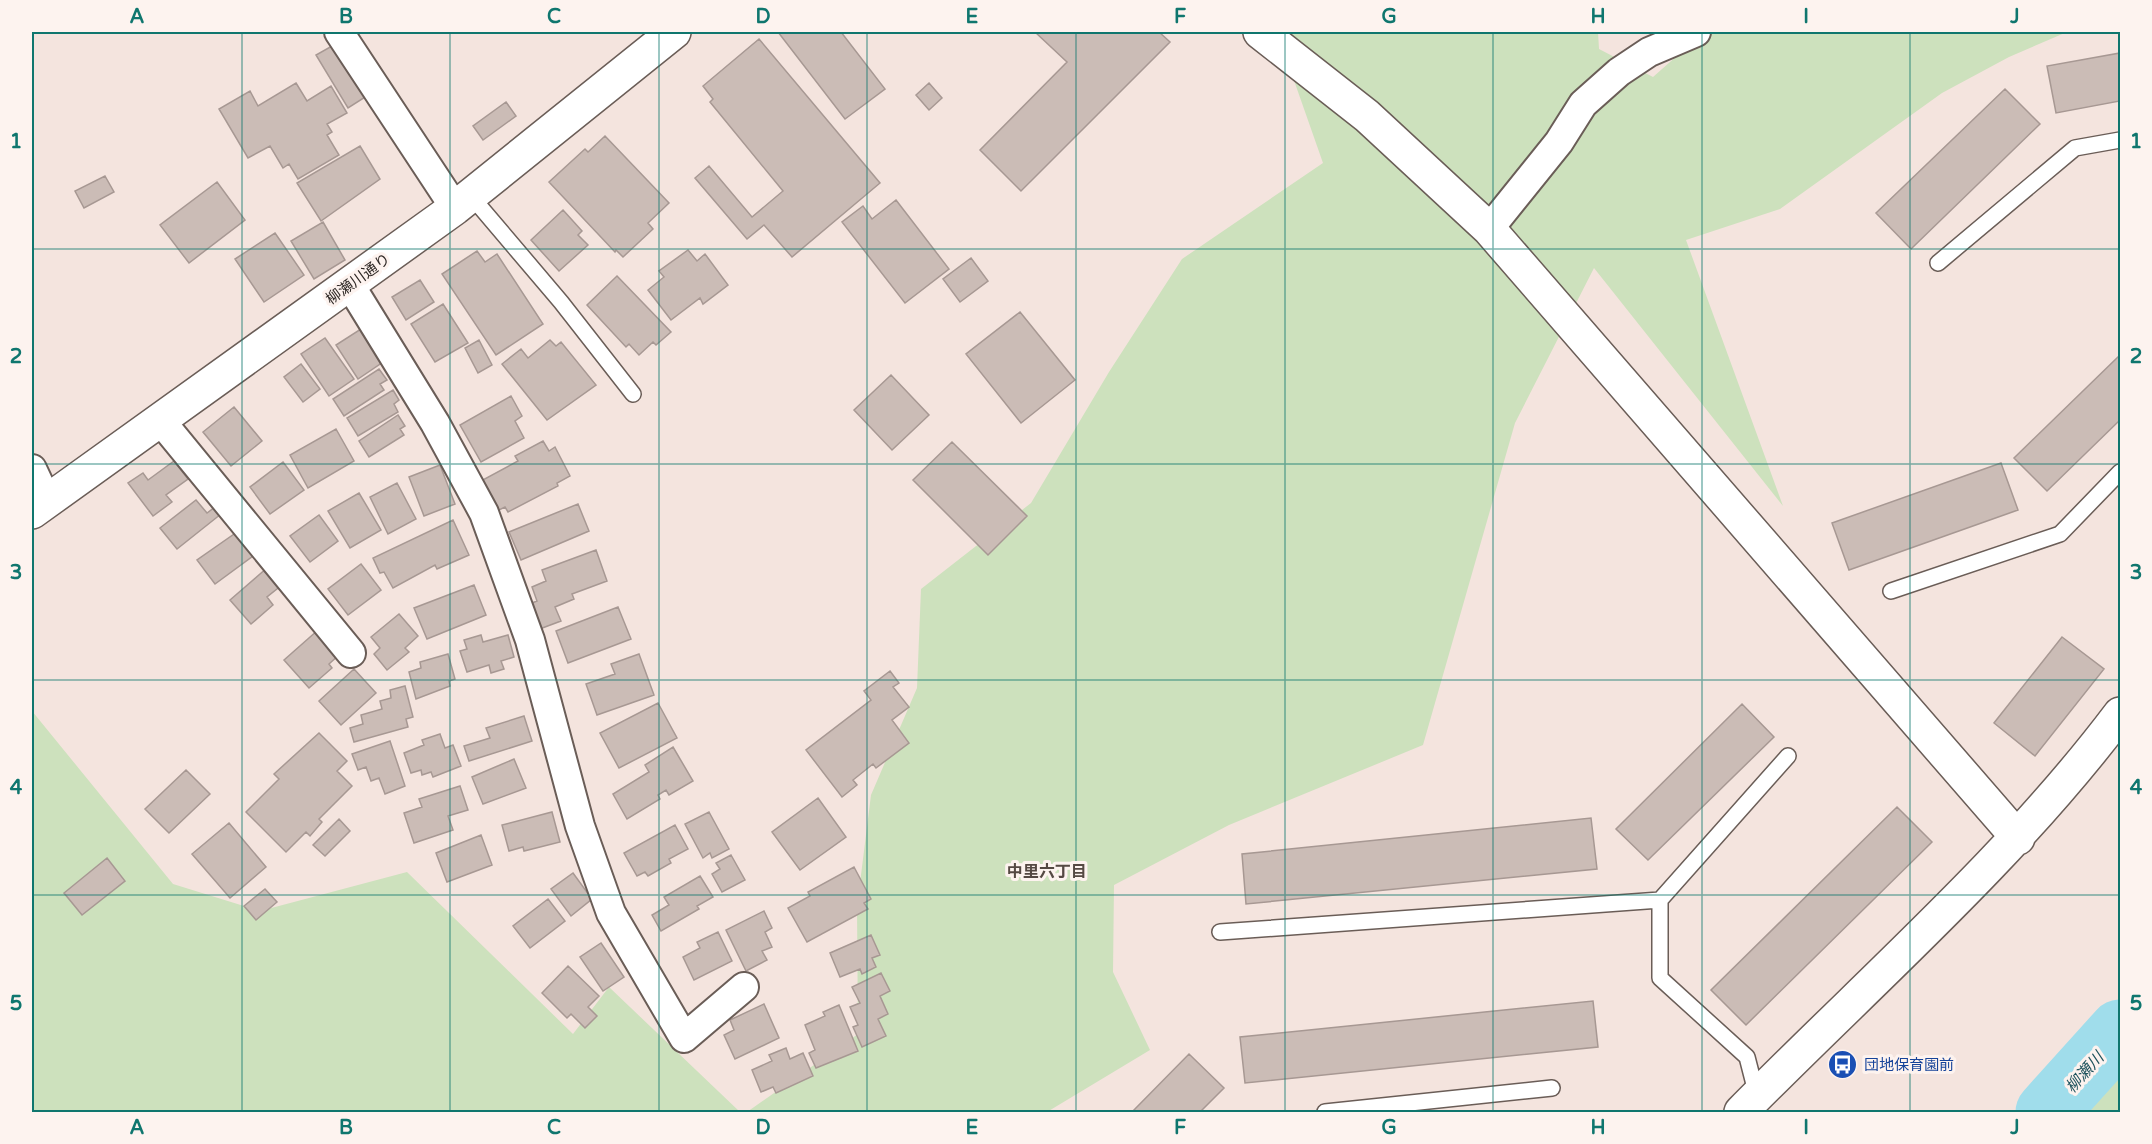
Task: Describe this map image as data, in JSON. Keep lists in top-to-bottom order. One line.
{"streets":{"street":["柳瀬川通り"]},"districts":["中里六丁目"],"water":["柳瀬川"],"places":{"bus stop":["団地保育園前"]},"grid":{"columns":["A","B","C","D","E","F","G","H","I","J"],"rows":["1","2","3","4","5"]}}
